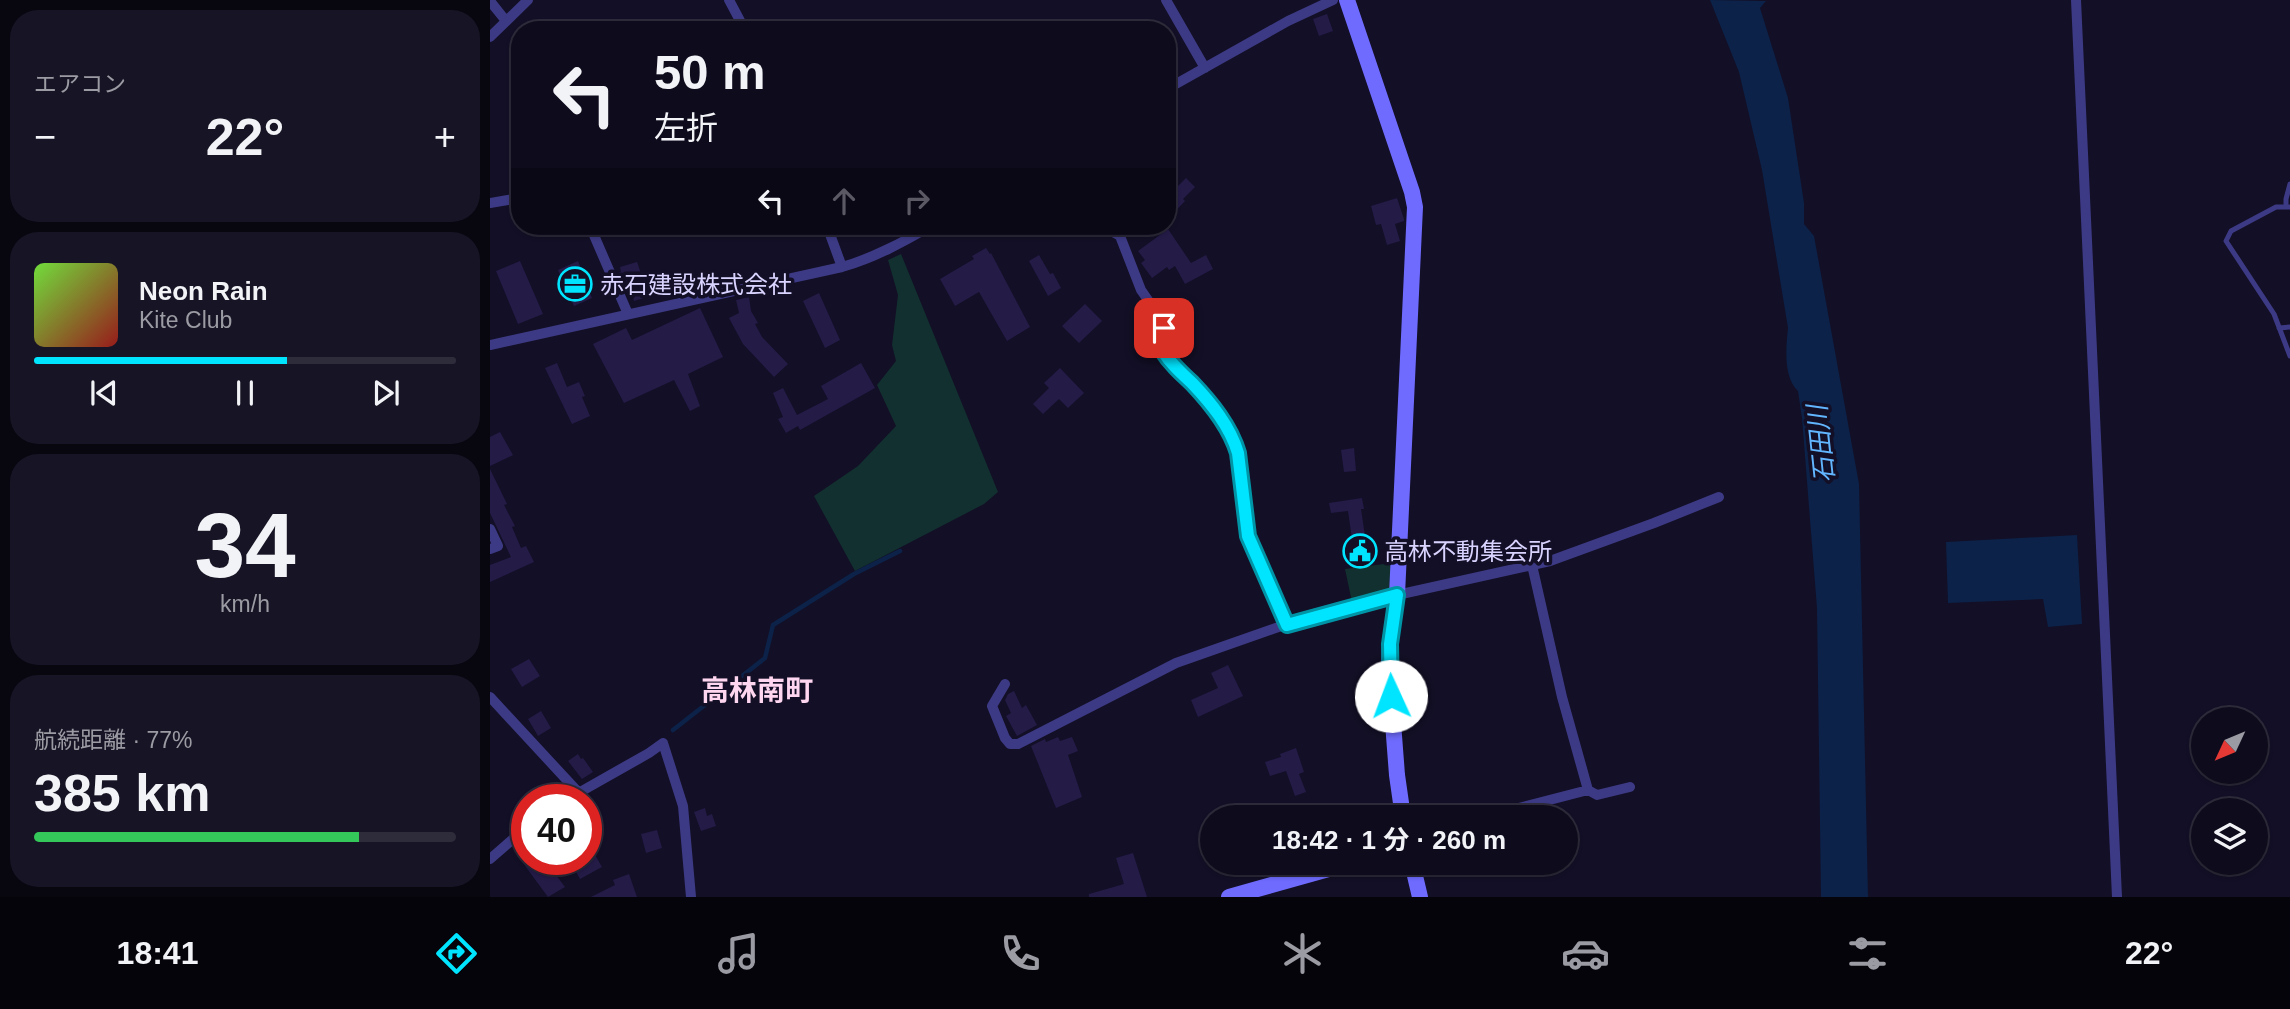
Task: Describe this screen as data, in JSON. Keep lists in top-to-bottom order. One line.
{"districts":["高林南町"],"water":["石田川"],"places":{"office":["赤石建設株式会社"],"public building":["高林不動集会所"]},"north":"bottom left","page":{"tile":["エアコン",["34","km/h"],["航続距離 · 77%","385 km"]],"turn":["50 m","左折"],"heat":["−","22°","+"],"song":["Neon Rain","Kite Club"],"limit":"40","trip":"18:42 · 1 分 · 260 m","tabs":["18:41","22°"]}}
